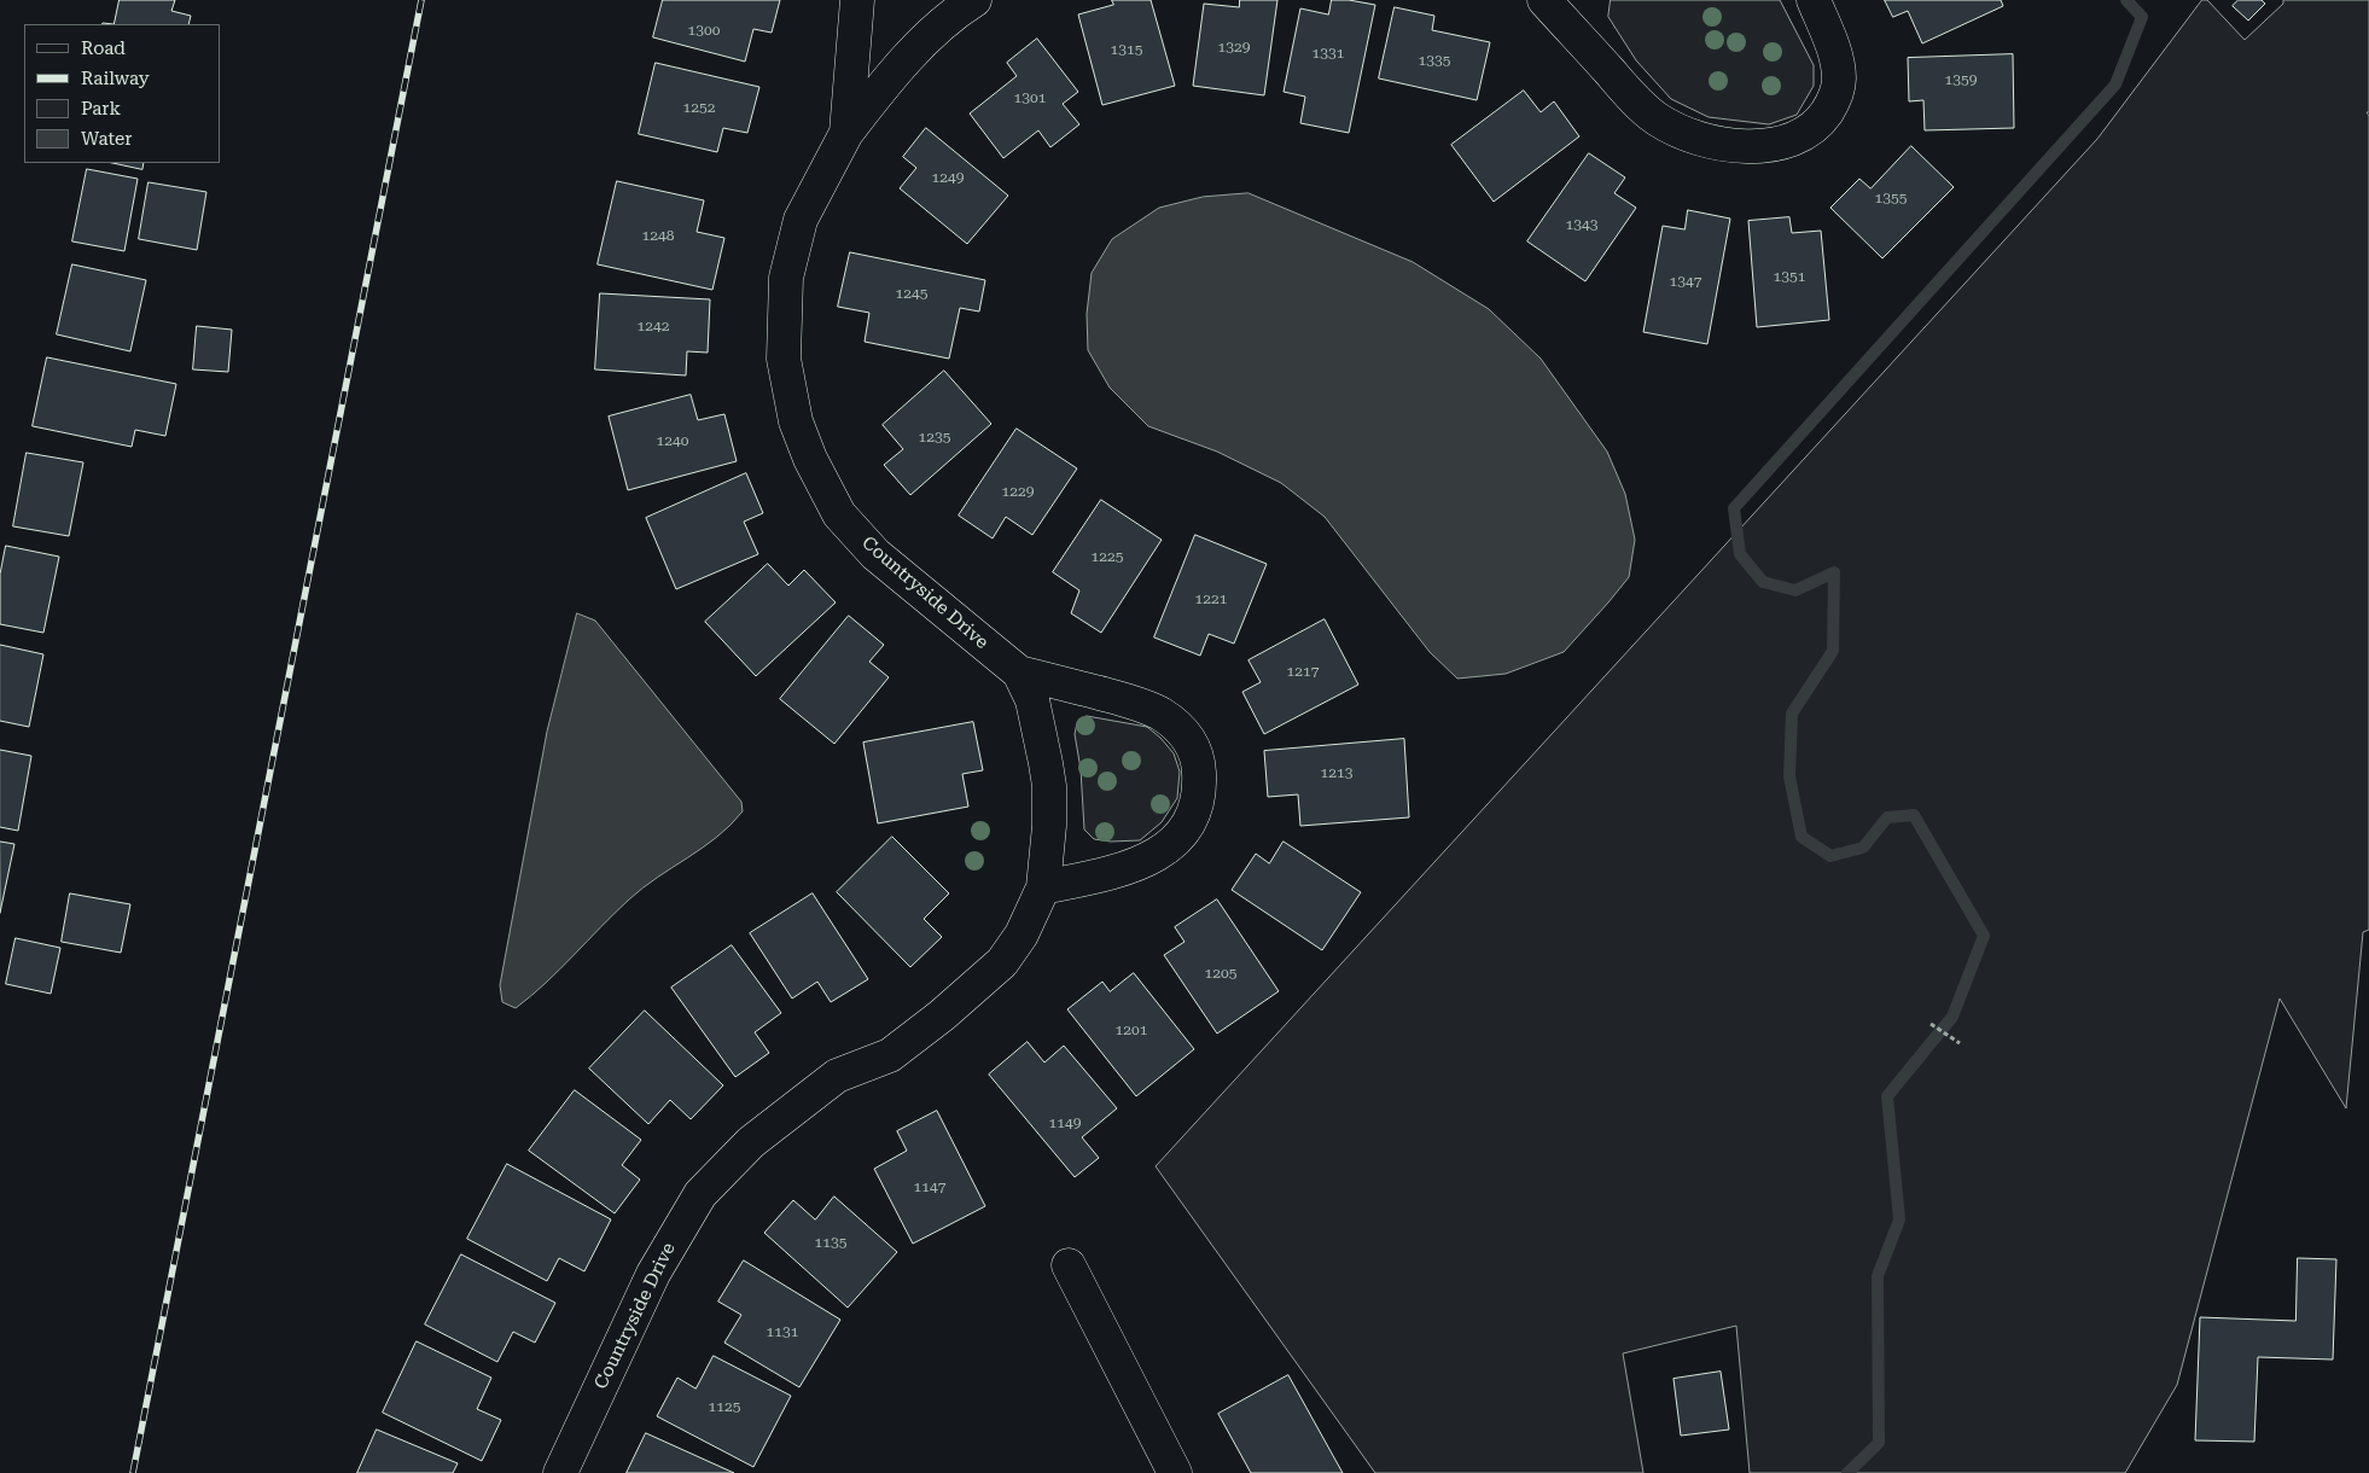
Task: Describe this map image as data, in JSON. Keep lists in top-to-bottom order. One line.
{"streets":{"street":["Countryside Drive"]},"house_numbers":["1300","1329","1315","1331","1335","1359","1301","1252","1249","1355","1343","1248","1351","1347","1245","1242","1235","1240","1229","1225","1221","1217","1213","1205","1201","1149","1147","1135","1131","1125"],"legend":["Road","Railway","Park","Water"]}
